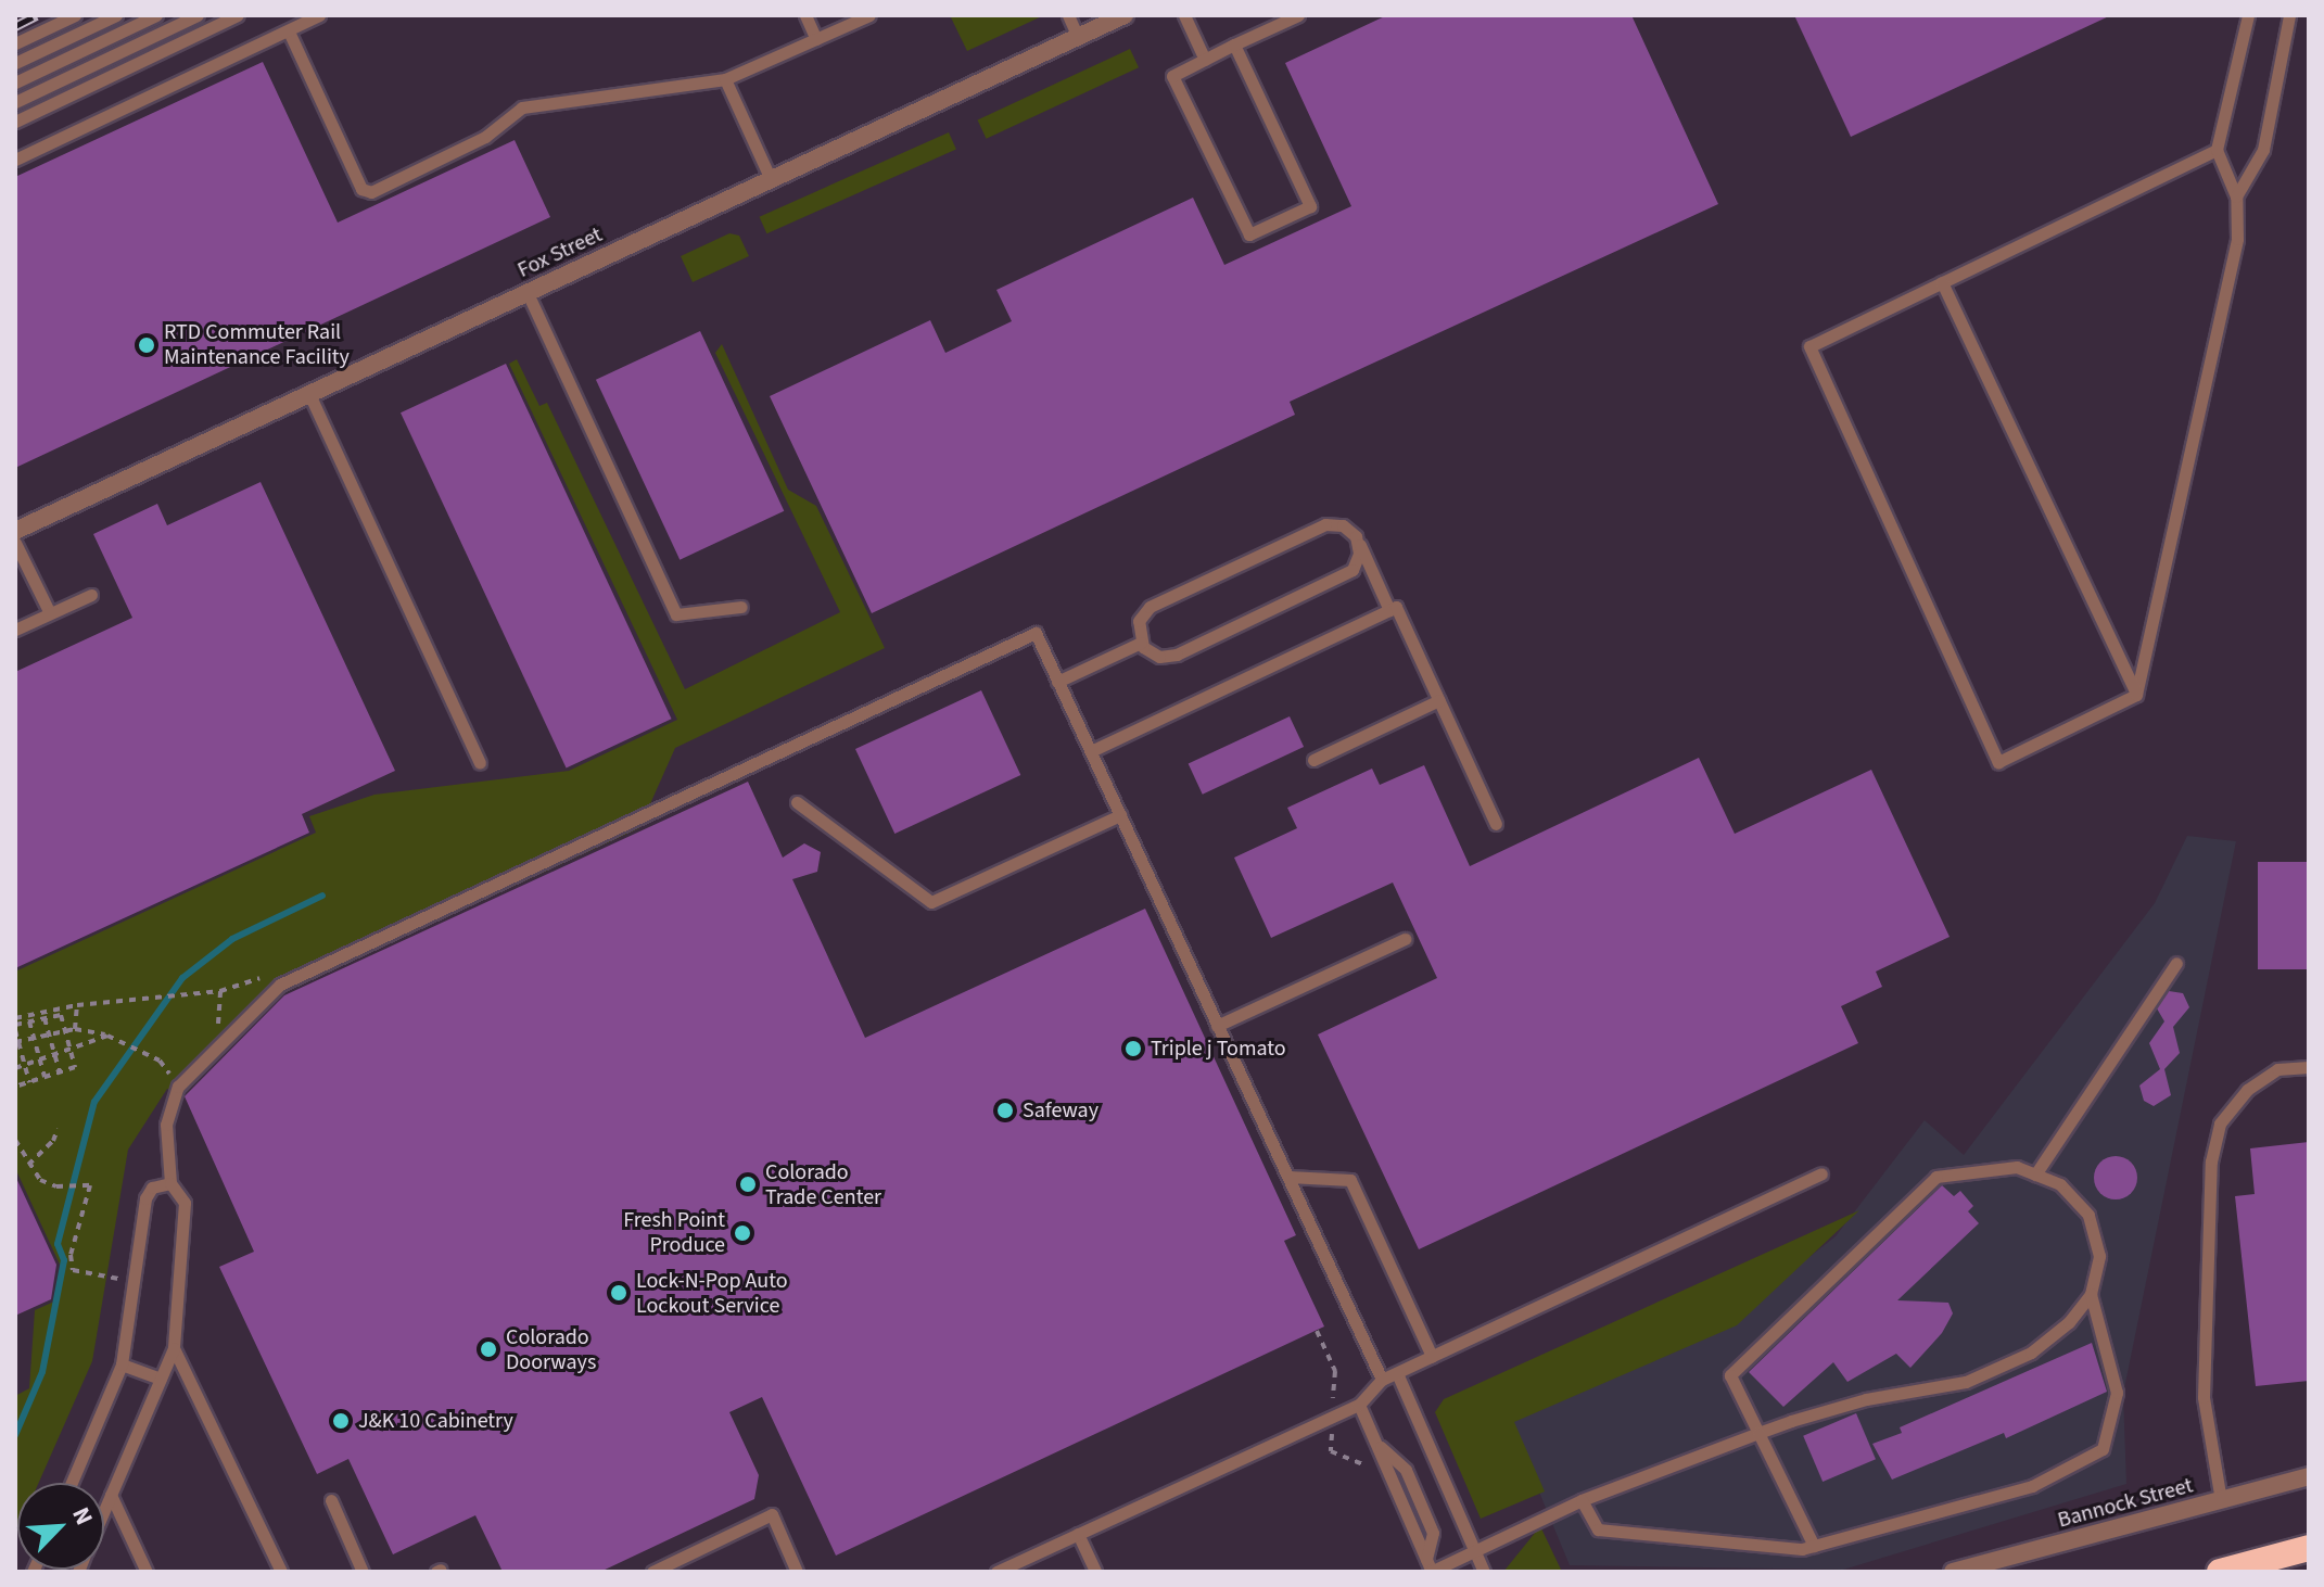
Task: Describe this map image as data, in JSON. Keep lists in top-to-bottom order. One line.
{"streets":{"street":["Fox Street","Bannock Street"]},"places":["RTD Commuter Rail Maintenance Facility","Triple j Tomato","Safeway","Colorado Trade Center","Fresh Point Produce","Lock-N-Pop Auto Lockout Service","Colorado Doorways","J&K 10 Cabinetry"],"north":"top right"}
